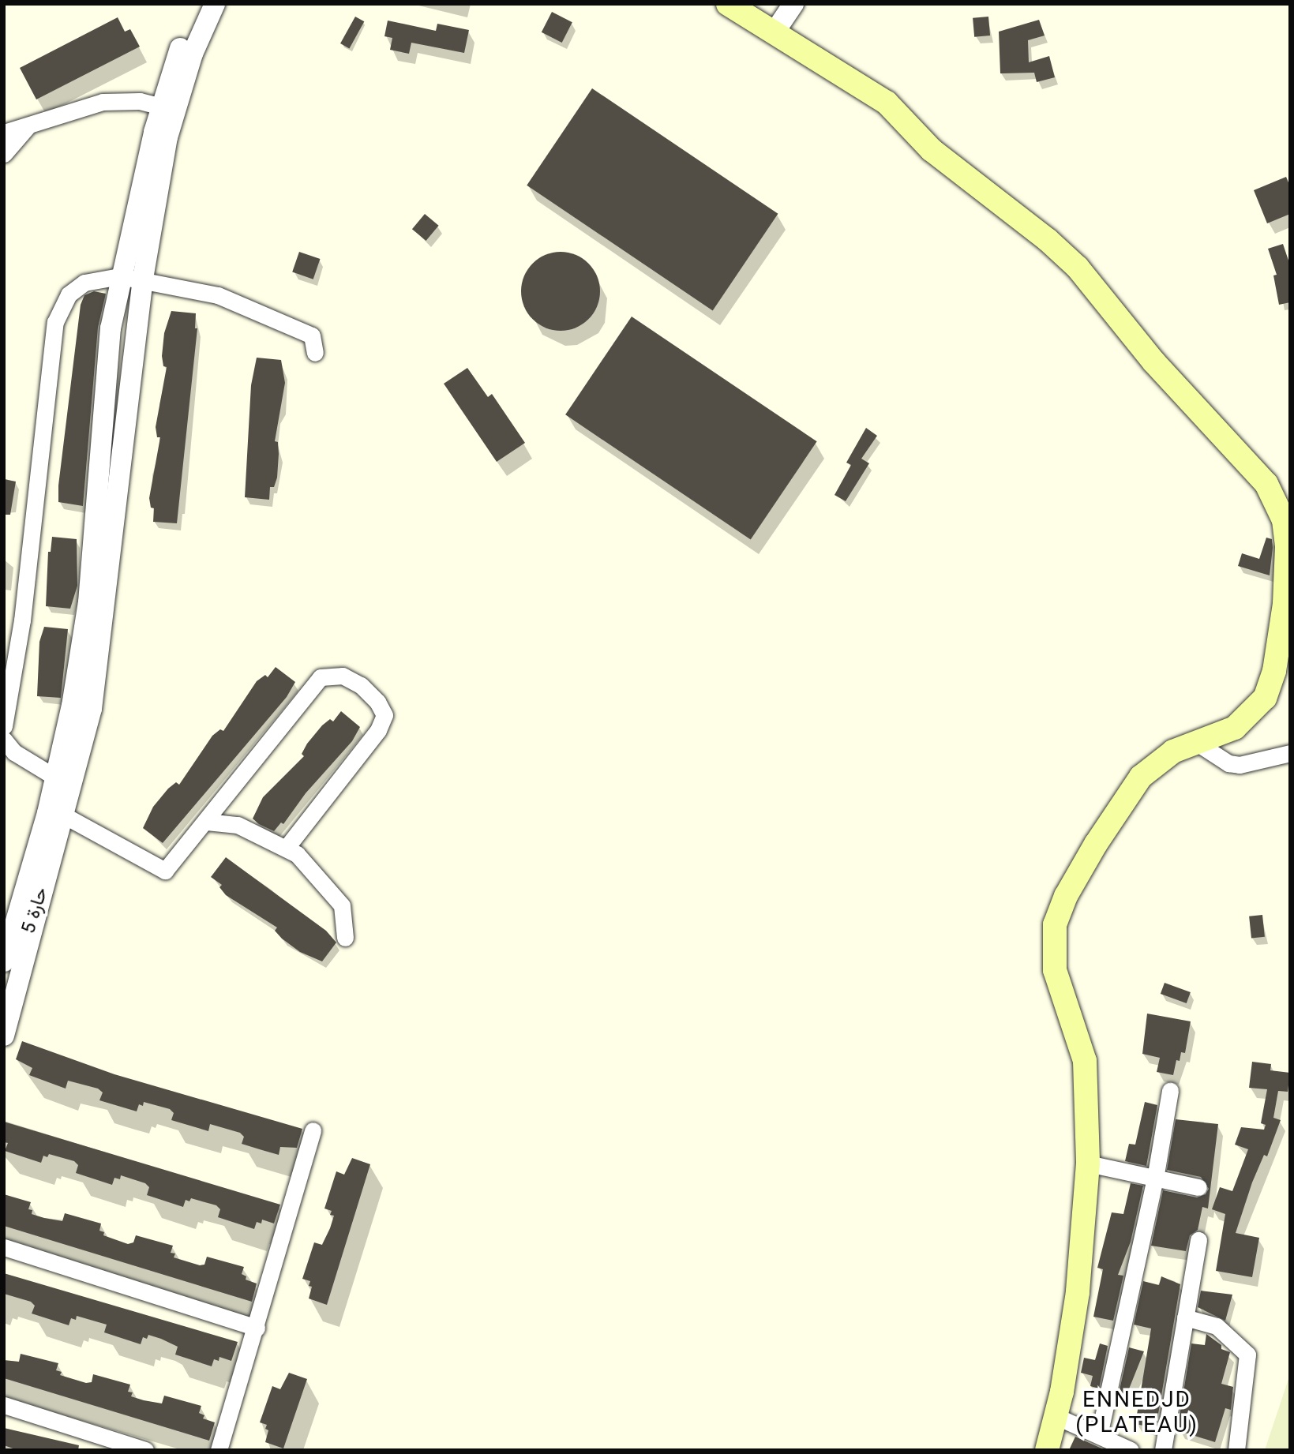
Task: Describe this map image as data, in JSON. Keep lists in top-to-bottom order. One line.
{"streets":{"street":["حارة 5"]},"districts":["ENNEDJD (PLATEAU)"]}
